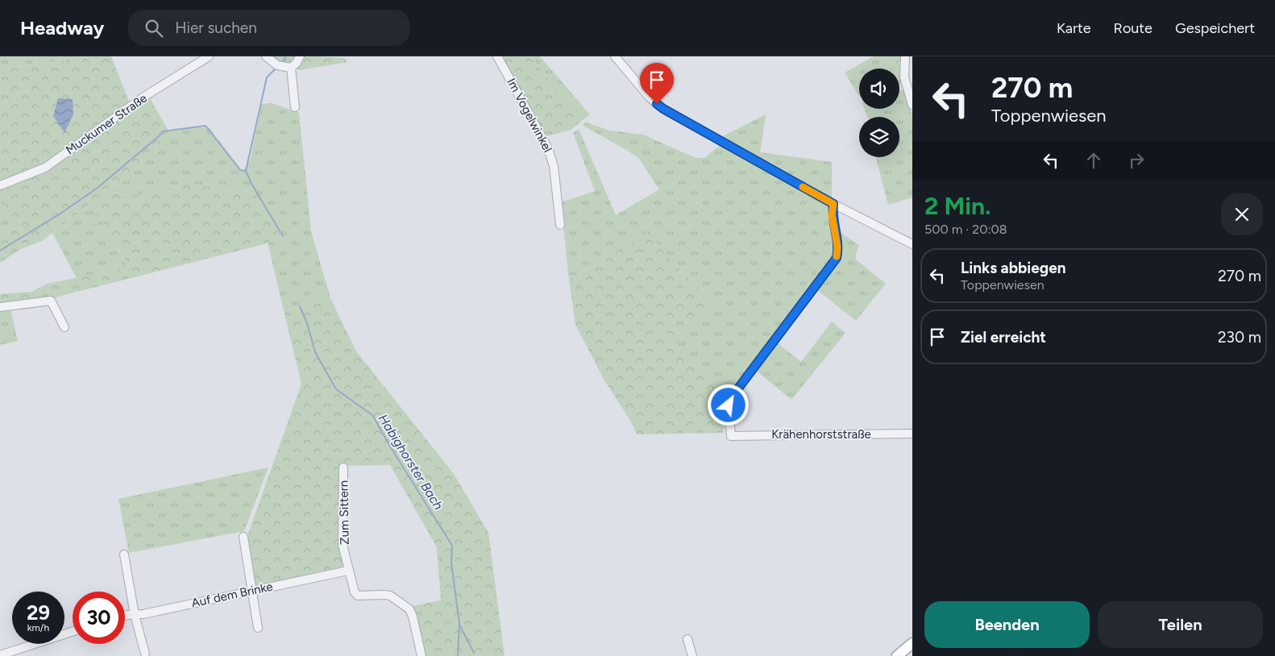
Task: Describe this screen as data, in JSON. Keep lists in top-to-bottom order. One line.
{"streets":{"street":["Im Vogelwinkel","Muckumer Straße","Krähenhorststraße","Zum Sittern","Auf dem Brinke"]},"crossings":[["Zum Sittern","Auf dem Brinke"]],"water":["Habighorster Bach"],"page":{"header":"Headway","search":"Hier suchen","nav":["Karte","Route","Gespeichert"],"turn":["270 m","Toppenwiesen"],"heading":["2 Min.","500 m · 20:08"],"list":[{"name":"Links abbiegen","note":"Toppenwiesen","value":"270 m"},{"name":"Ziel erreicht","value":"230 m"}],"speed":"29 km/h","limit":"30","buttons":["Beenden","Teilen"]}}
